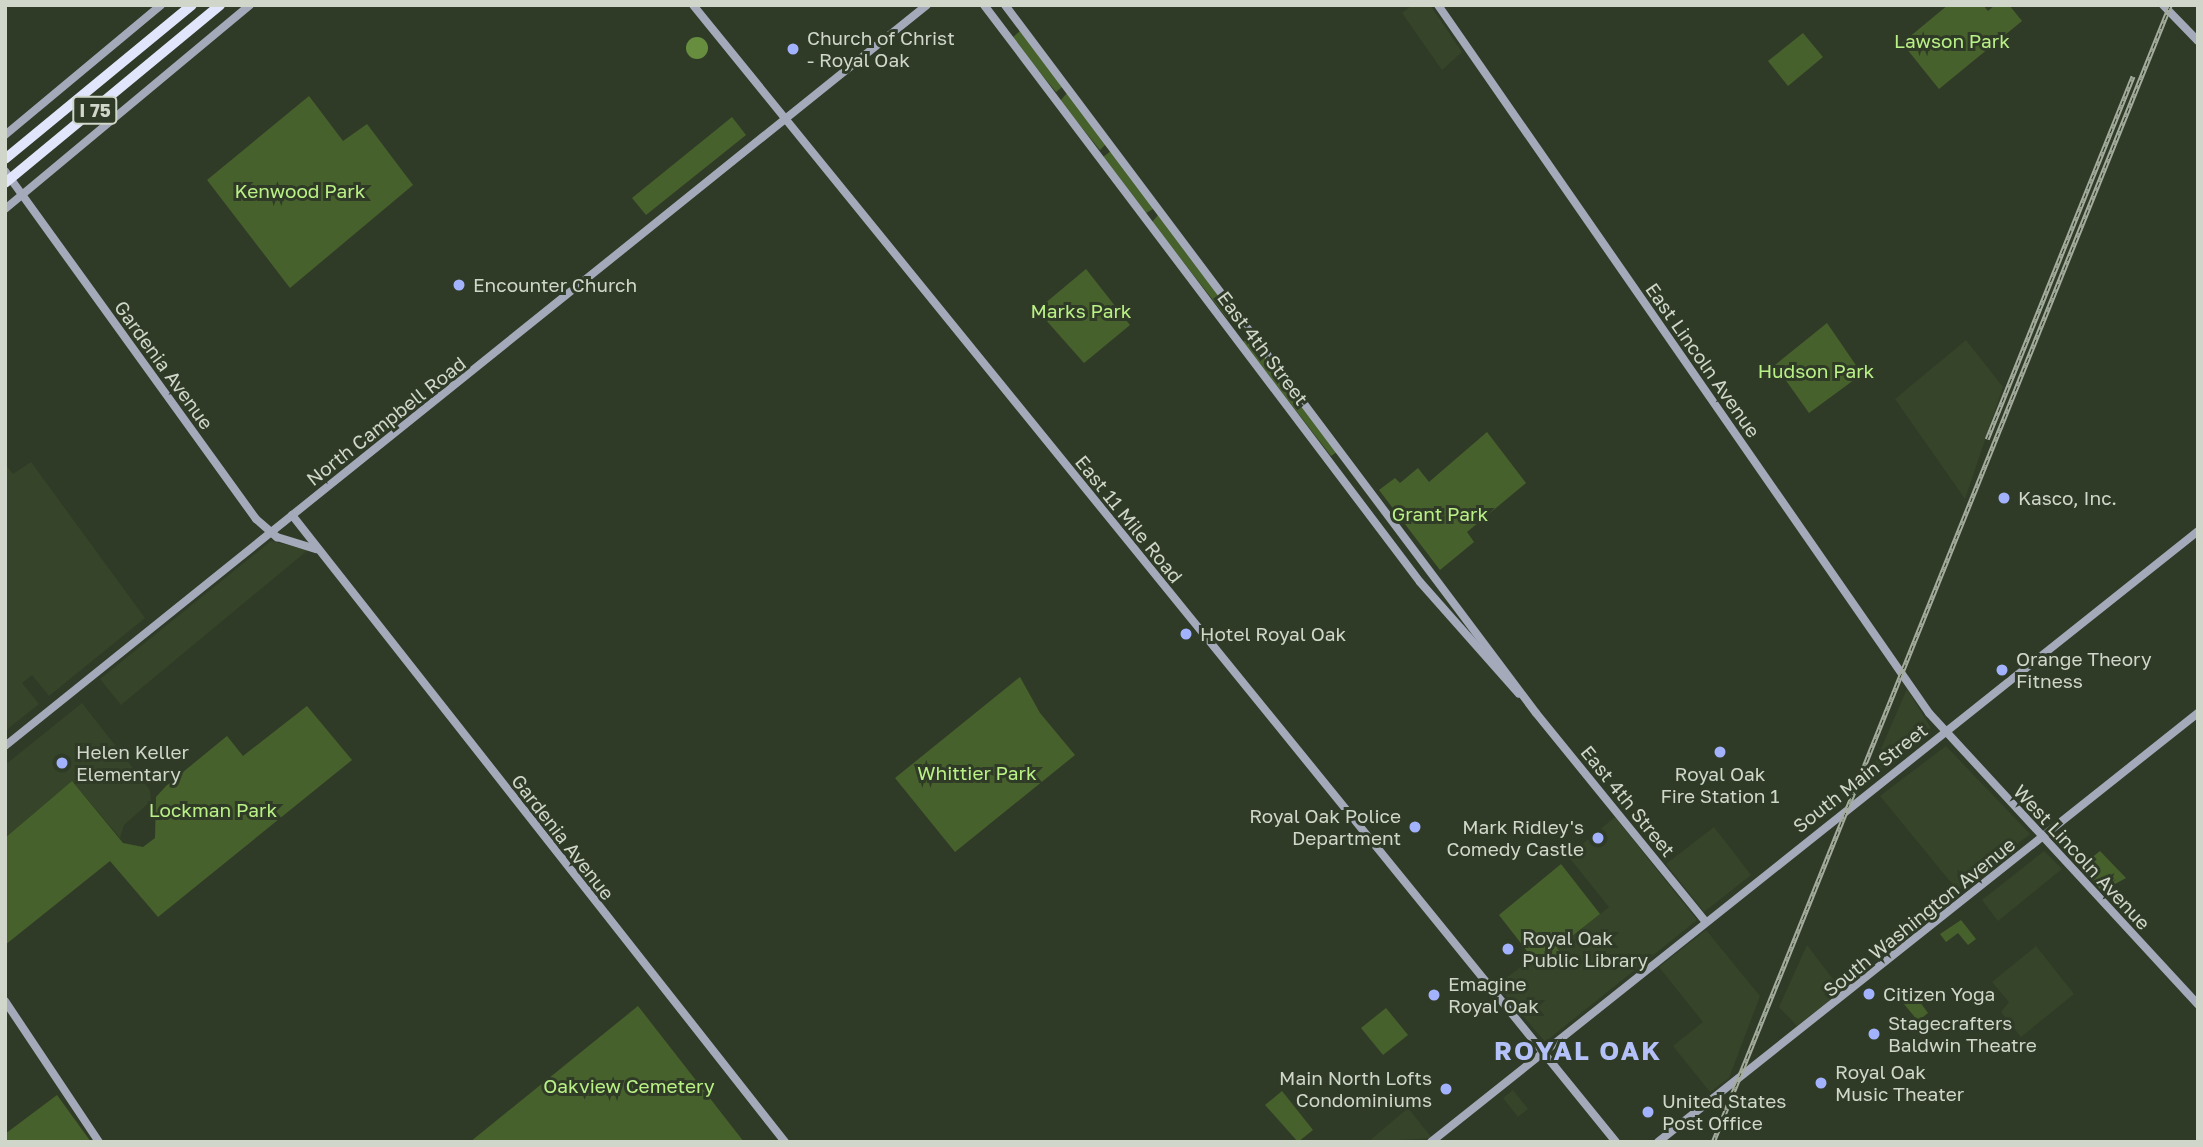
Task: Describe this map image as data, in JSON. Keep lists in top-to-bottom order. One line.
{"streets":{"highway":["I 75"],"street":["East 4th Street","East Lincoln Avenue","Gardenia Avenue","North Campbell Road","East 11 Mile Road","South Main Street","West Lincoln Avenue","South Washington Avenue"]},"crossings":[["East 4th Street","South Main Street"],["East Lincoln Avenue","South Main Street"],["East Lincoln Avenue","West Lincoln Avenue"],["Gardenia Avenue","North Campbell Road"],["North Campbell Road","East 11 Mile Road"],["East 11 Mile Road","South Main Street"],["South Main Street","West Lincoln Avenue"],["West Lincoln Avenue","South Washington Avenue"]],"districts":["ROYAL OAK"],"parks":["Lawson Park","Kenwood Park","Marks Park","Hudson Park","Grant Park","Whittier Park","Lockman Park","Oakview Cemetery"],"places":["Church of Christ - Royal Oak","Encounter Church","Kasco, Inc.","Hotel Royal Oak","Orange Theory Fitness","Royal Oak Fire Station 1","Helen Keller Elementary","Royal Oak Police Department","Mark Ridley's Comedy Castle","Royal Oak Public Library","Citizen Yoga","Emagine Royal Oak","Stagecrafters Baldwin Theatre","Royal Oak Music Theater","Main North Lofts Condominiums","United States Post Office"]}
